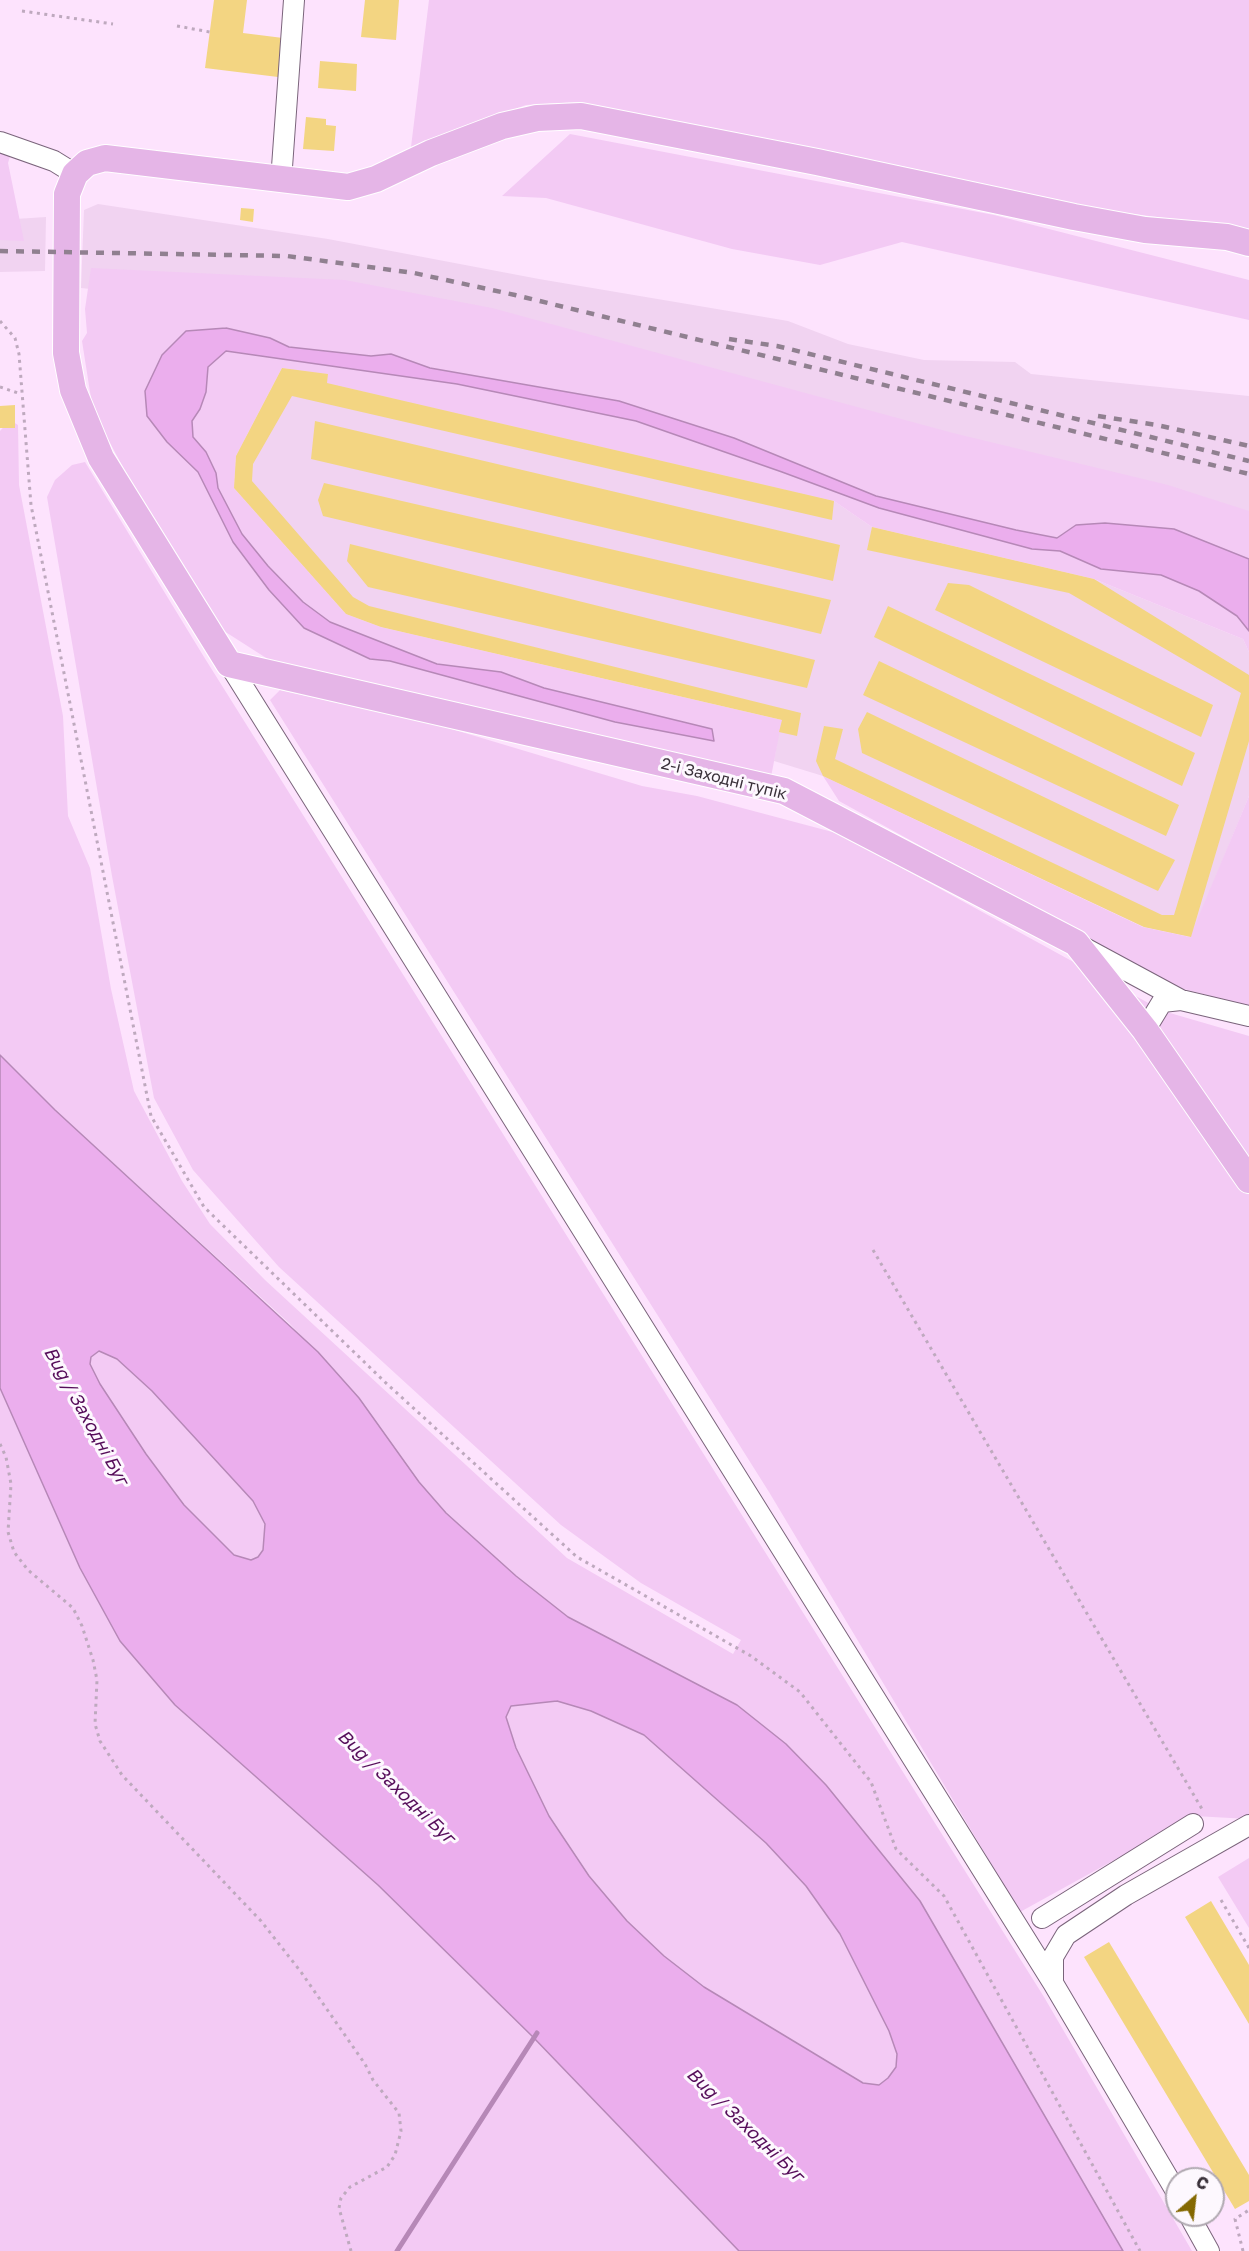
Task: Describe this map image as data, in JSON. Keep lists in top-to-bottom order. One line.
{"streets":{"main road":["2-і Заходні тупік"]},"water":["Bug / Заходні Буг"],"north":"top right"}
